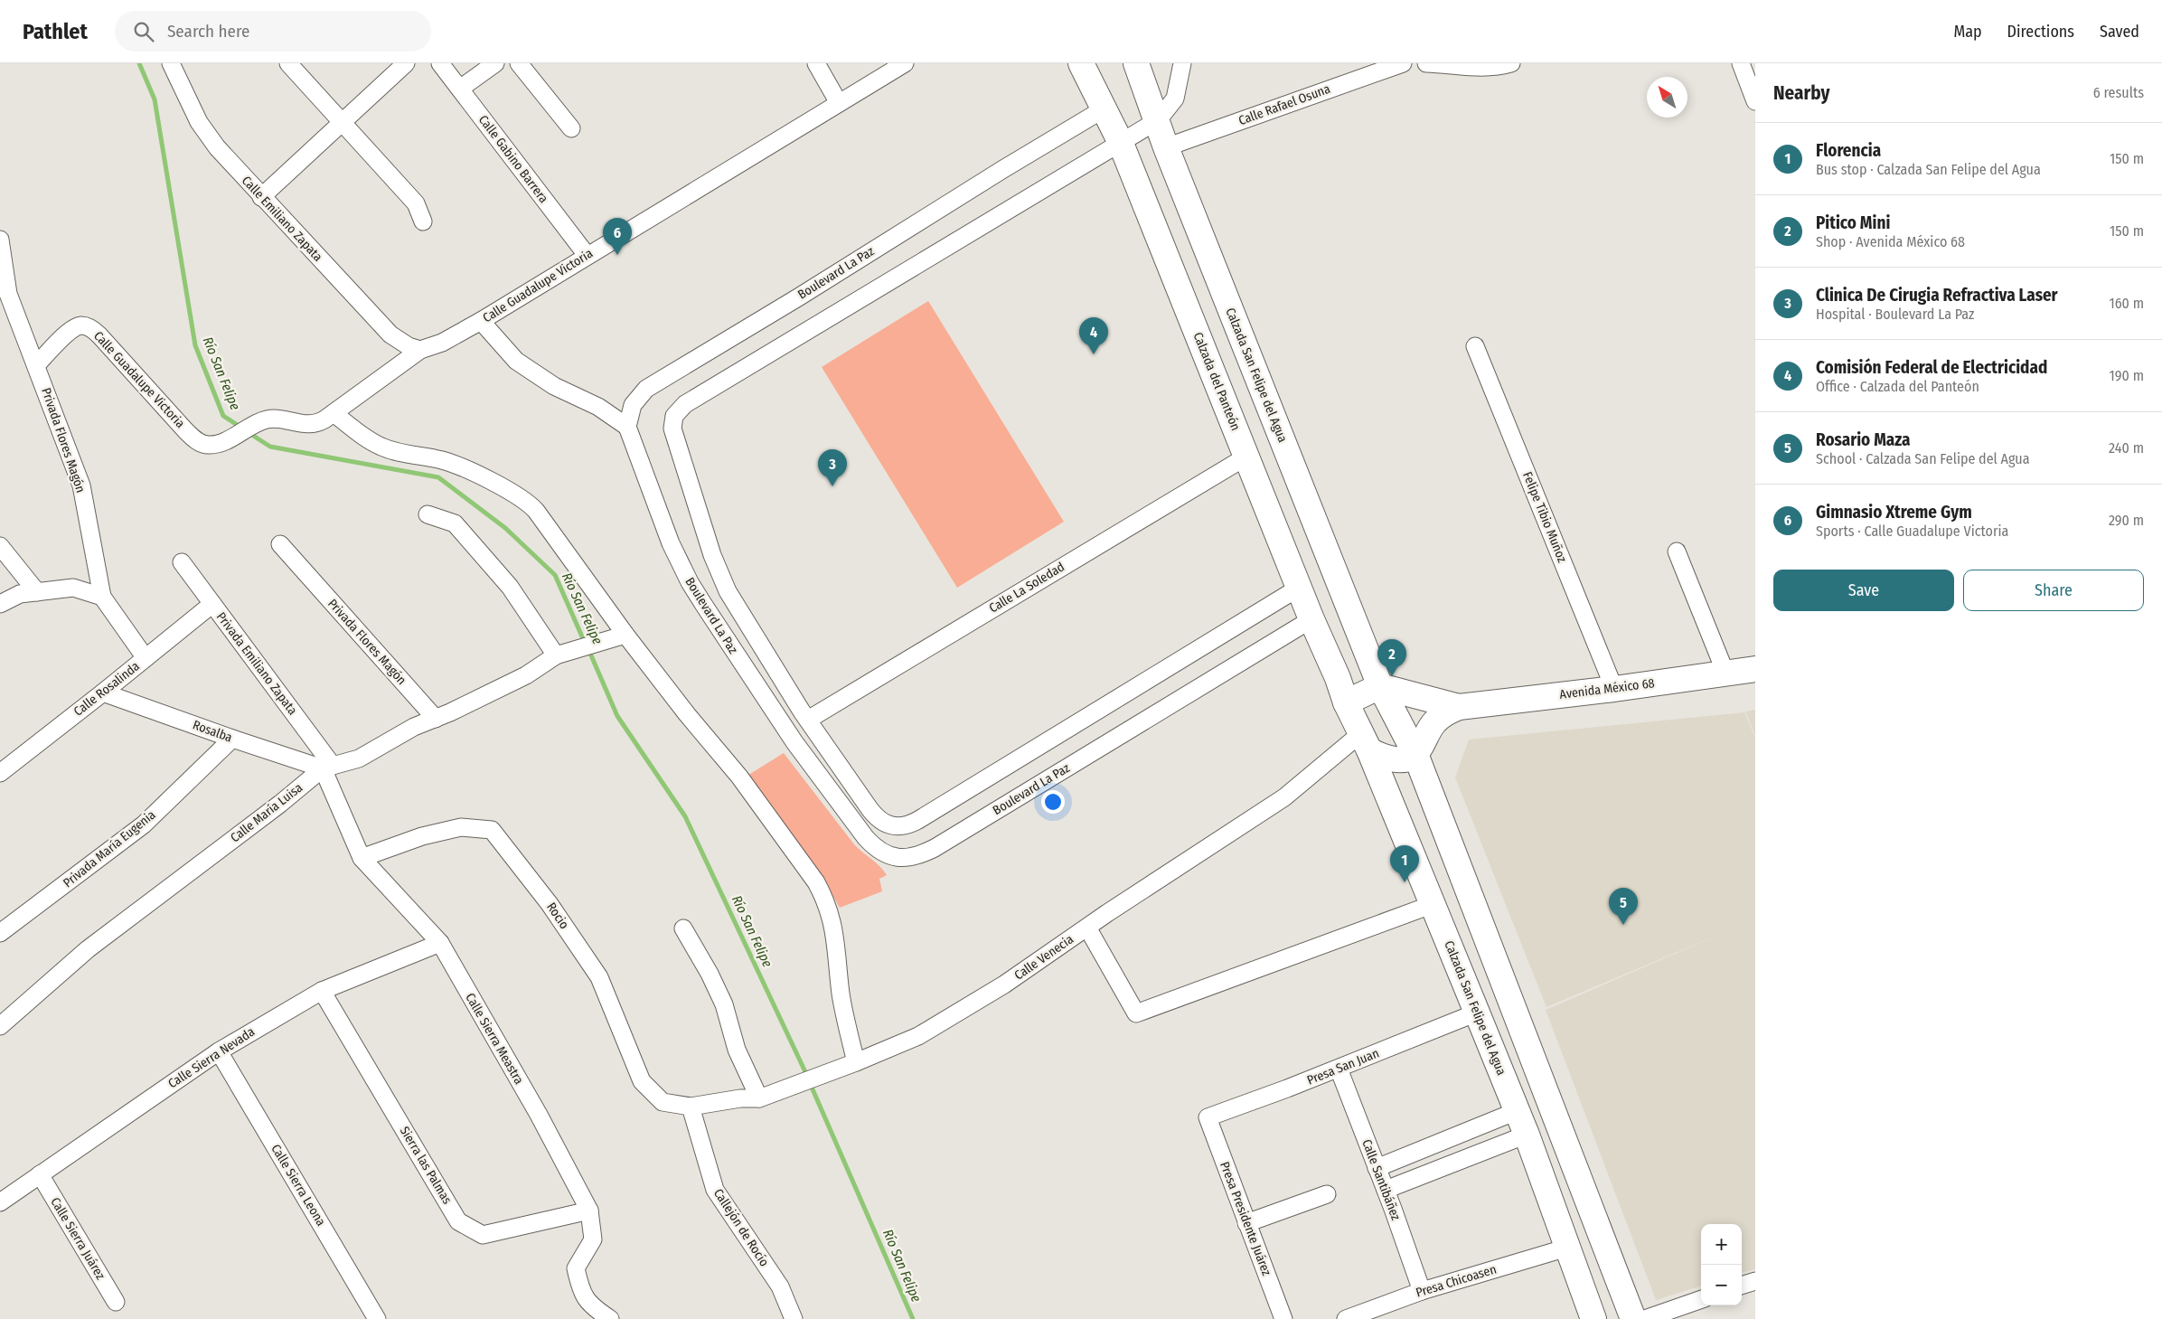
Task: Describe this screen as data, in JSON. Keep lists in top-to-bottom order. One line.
{"streets":{"main road":["Calzada San Felipe del Agua","Calzada del Panteón","Avenida México 68"],"street":["Calle Rafael Osuna","Calle Gabino Barrera","Calle Emiliano Zapata","Boulevard La Paz","Calle Guadalupe Victoria","Privada Flores Magón","Felipe Tibio Muñoz","Calle La Soledad","Privada Emiliano Zapata","Calle Rosalinda","Rosalba","Calle María Luisa","Privada María Eugenia","Rocio","Calle Venecia","Calle Sierra Meastra","Calle Sierra Nevada","Presa San Juan","Sierra las Palmas","Calle Santibáñez","Calle Sierra Leona","Presa Presidente Juárez","Callejón de Rocío","Calle Sierra Juárez","Presa Chicoasen"]},"crossings":[["Calle Rafael Osuna","Calzada San Felipe del Agua"],["Calle Gabino Barrera","Calle Guadalupe Victoria"],["Calle Emiliano Zapata","Calle Guadalupe Victoria"],["Boulevard La Paz","Calzada San Felipe del Agua"],["Boulevard La Paz","Calzada del Panteón"],["Boulevard La Paz","Calle La Soledad"],["Calle Guadalupe Victoria","Privada Flores Magón"],["Calzada San Felipe del Agua","Calzada del Panteón"],["Calzada San Felipe del Agua","Avenida México 68"],["Calzada San Felipe del Agua","Calle Venecia"],["Calzada San Felipe del Agua","Presa San Juan"],["Calzada San Felipe del Agua","Presa Chicoasen"],["Calzada del Panteón","Calle La Soledad"],["Privada Flores Magón","Calle Rosalinda"],["Privada Flores Magón","Calle María Luisa"],["Felipe Tibio Muñoz","Avenida México 68"],["Privada Emiliano Zapata","Calle Rosalinda"],["Privada Emiliano Zapata","Rosalba"],["Privada Emiliano Zapata","Calle María Luisa"],["Privada Emiliano Zapata","Calle Sierra Meastra"],["Calle Rosalinda","Rosalba"],["Rosalba","Calle María Luisa"],["Rosalba","Privada María Eugenia"],["Rosalba","Calle Sierra Meastra"],["Calle María Luisa","Calle Sierra Meastra"],["Rocio","Calle Venecia"],["Rocio","Calle Sierra Meastra"],["Rocio","Callejón de Rocío"],["Calle Venecia","Callejón de Rocío"],["Calle Sierra Meastra","Calle Sierra Nevada"],["Calle Sierra Meastra","Sierra las Palmas"],["Calle Sierra Nevada","Sierra las Palmas"],["Calle Sierra Nevada","Calle Sierra Leona"],["Calle Sierra Nevada","Calle Sierra Juárez"],["Presa San Juan","Calle Santibáñez"],["Presa San Juan","Presa Presidente Juárez"],["Calle Santibáñez","Presa Chicoasen"]],"water":["Río San Felipe"],"north":"top left","page":{"header":"Pathlet","search":"Search here","nav":["Map","Directions","Saved"],"heading":["Nearby","6 results"],"list":[{"mark":"1","name":"Florencia","note":"Bus stop · Calzada San Felipe del Agua","value":"150 m"},{"mark":"2","name":"Pitico Mini","note":"Shop · Avenida México 68","value":"150 m"},{"mark":"3","name":"Clinica De Cirugia Refractiva Laser","note":"Hospital · Boulevard La Paz","value":"160 m"},{"mark":"4","name":"Comisión Federal de Electricidad","note":"Office · Calzada del Panteón","value":"190 m"},{"mark":"5","name":"Rosario Maza","note":"School · Calzada San Felipe del Agua","value":"240 m"},{"mark":"6","name":"Gimnasio Xtreme Gym","note":"Sports · Calle Guadalupe Victoria","value":"290 m"}],"pins":["6","4","3","2","1","5"],"buttons":["Save","Share"],"map_buttons":["+","−"]}}
